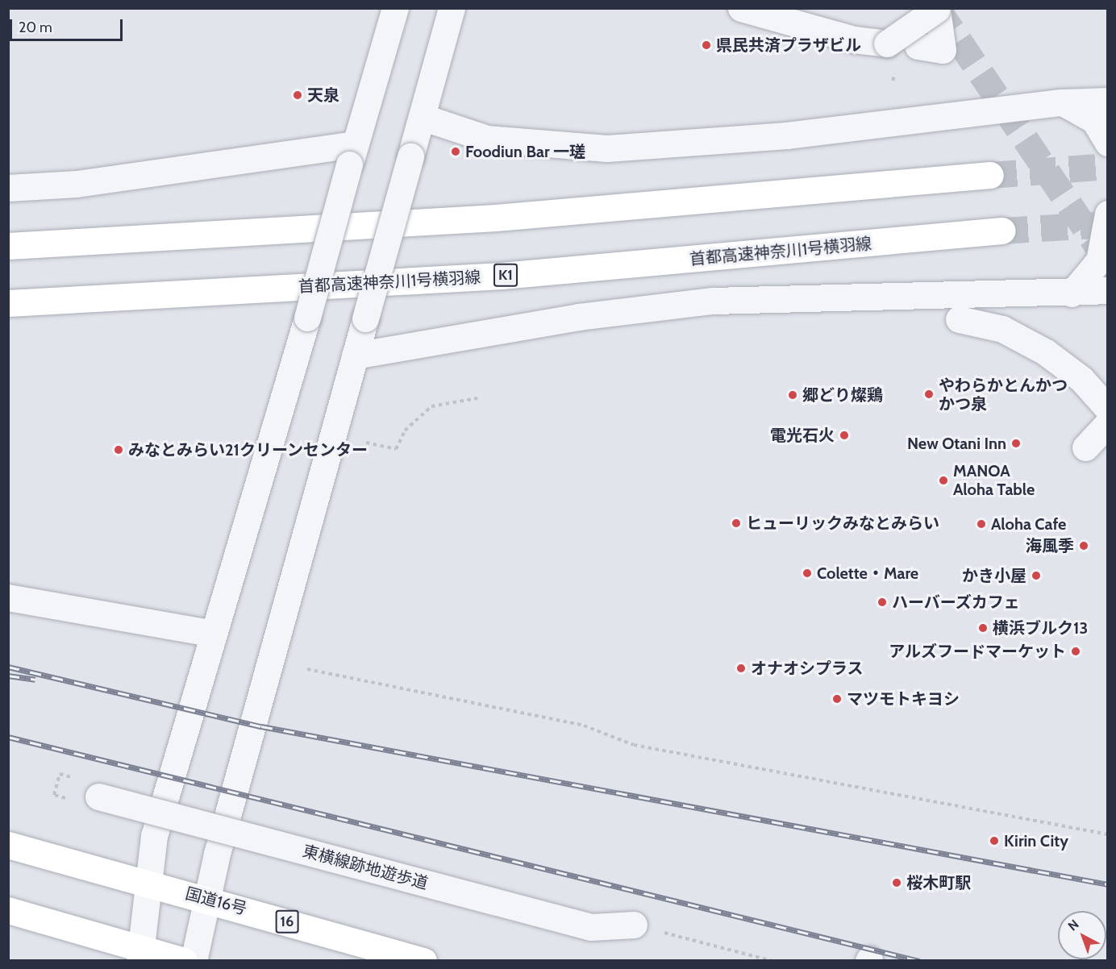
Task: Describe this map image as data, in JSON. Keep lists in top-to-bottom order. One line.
{"streets":{"highway":["首都高速神奈川1号横羽線","K1","国道16号","16"],"street":["東横線跡地遊歩道"]},"places":["県民共済プラザビル","天泉","Foodiun Bar 一瑳","やわらかとんかつ かつ泉","郷どり燦鶏","電光石火","New Otani Inn","みなとみらい21クリーンセンター","MANOA Aloha Table","ヒューリックみなとみらい","Aloha Cafe","海風季","Colette・Mare","かき小屋","ハーバーズカフェ","横浜ブルク13","アルズフードマーケット","オナオシプラス","マツモトキヨシ","Kirin City","桜木町駅"],"scale_bar":"20 m","north":"top left"}
